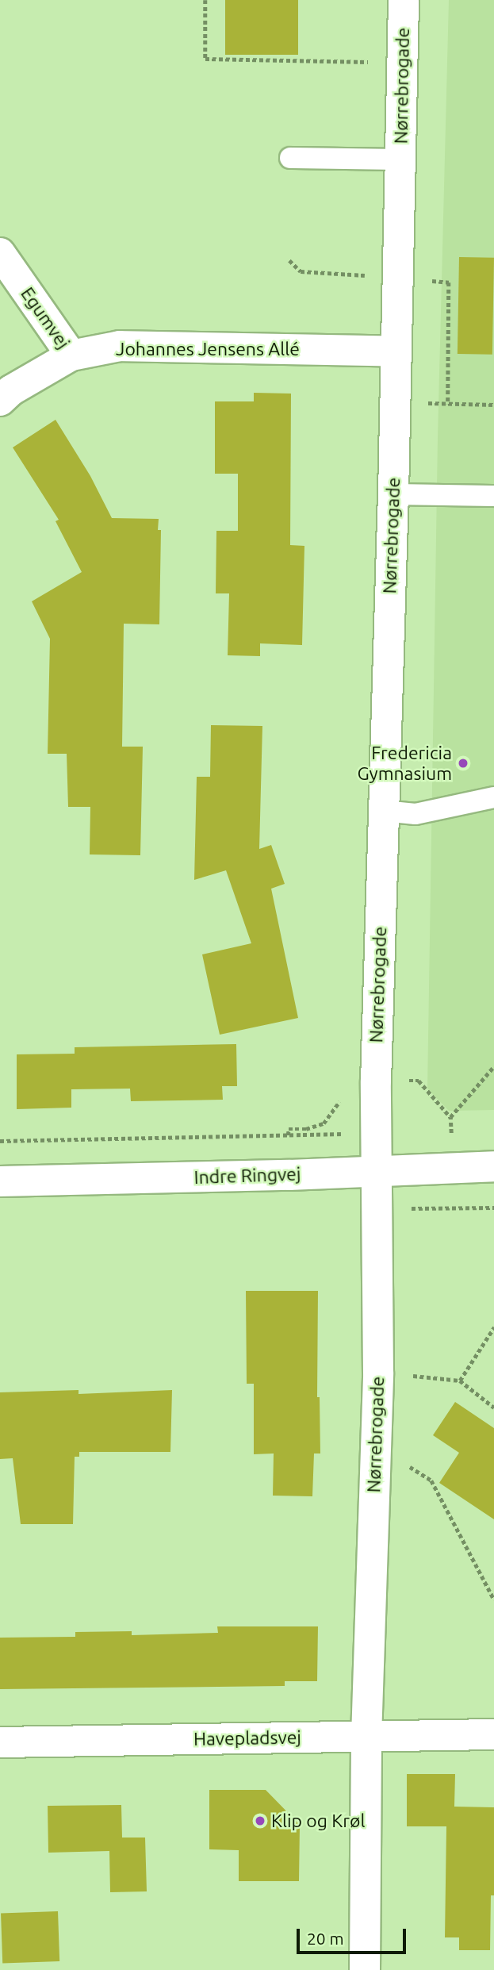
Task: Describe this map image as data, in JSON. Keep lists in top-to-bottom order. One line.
{"streets":{"street":["Nørrebrogade","Egumvej","Johannes Jensens Allé","Indre Ringvej","Havepladsvej"]},"crossings":[["Nørrebrogade","Johannes Jensens Allé"],["Nørrebrogade","Indre Ringvej"],["Nørrebrogade","Havepladsvej"],["Egumvej","Johannes Jensens Allé"]],"places":["Fredericia Gymnasium","Klip og Krøl"],"scale_bar":"20 m"}
